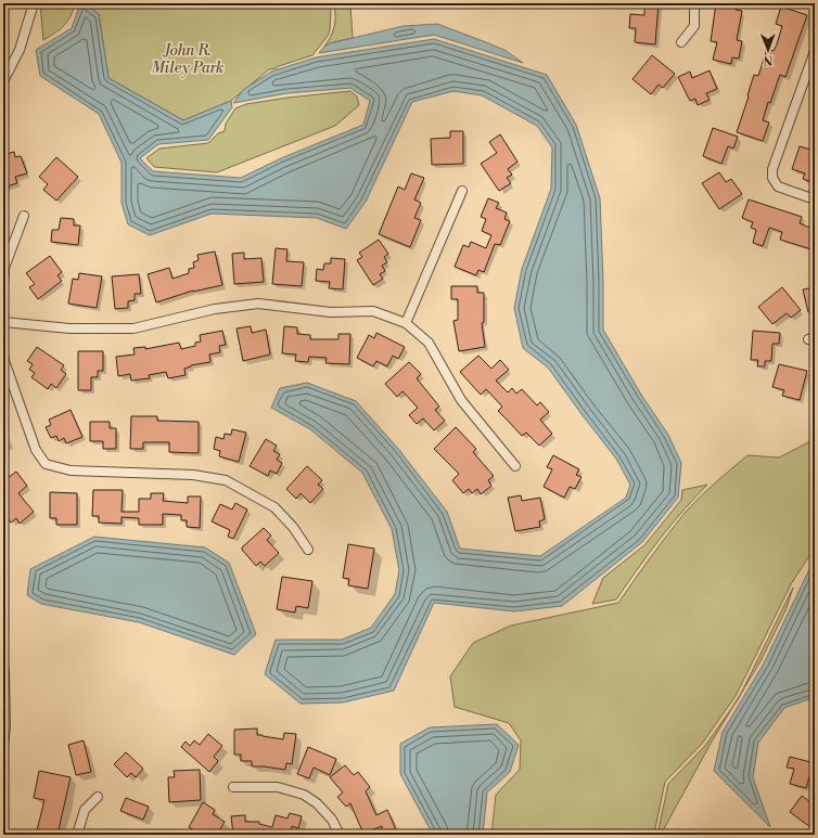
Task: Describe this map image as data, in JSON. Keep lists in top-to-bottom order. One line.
{"parks":["John R. Miley Park"],"north":"bottom"}
